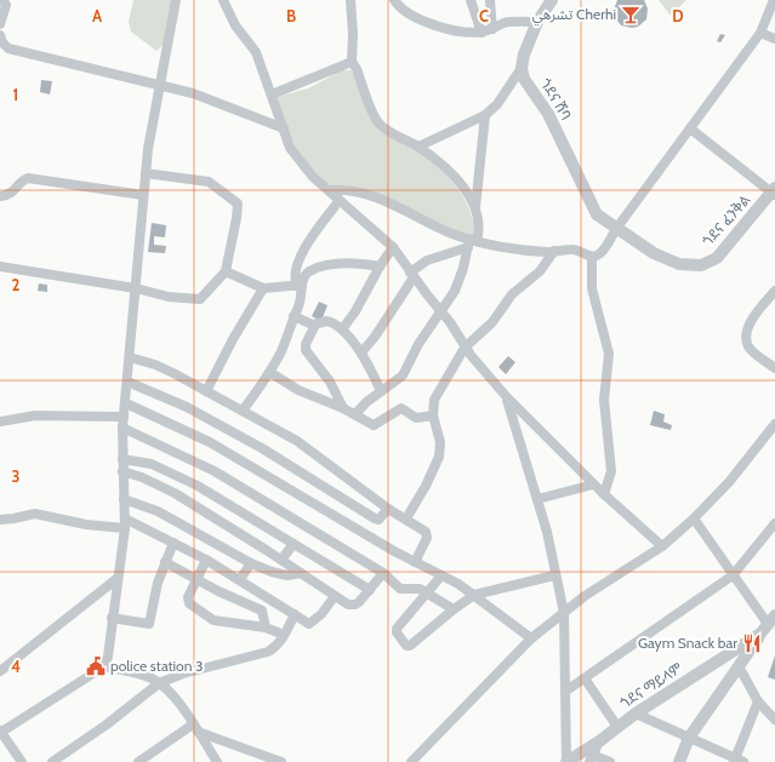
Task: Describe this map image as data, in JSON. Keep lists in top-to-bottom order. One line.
{"streets":{"street":["ጎደና ሸባ","ጎደና ፈንቅል","ጎደና ማይላም"]},"crossings":[["ጎደና ሸባ","ጎደና ፈንቅል"]],"places":{"bar":["تشرهي Cherhi"],"restaurant":["Gaym Snack bar"],"public building":["police station 3"]},"grid":{"columns":["A","B","C","D"],"rows":["1","2","3","4"]}}
